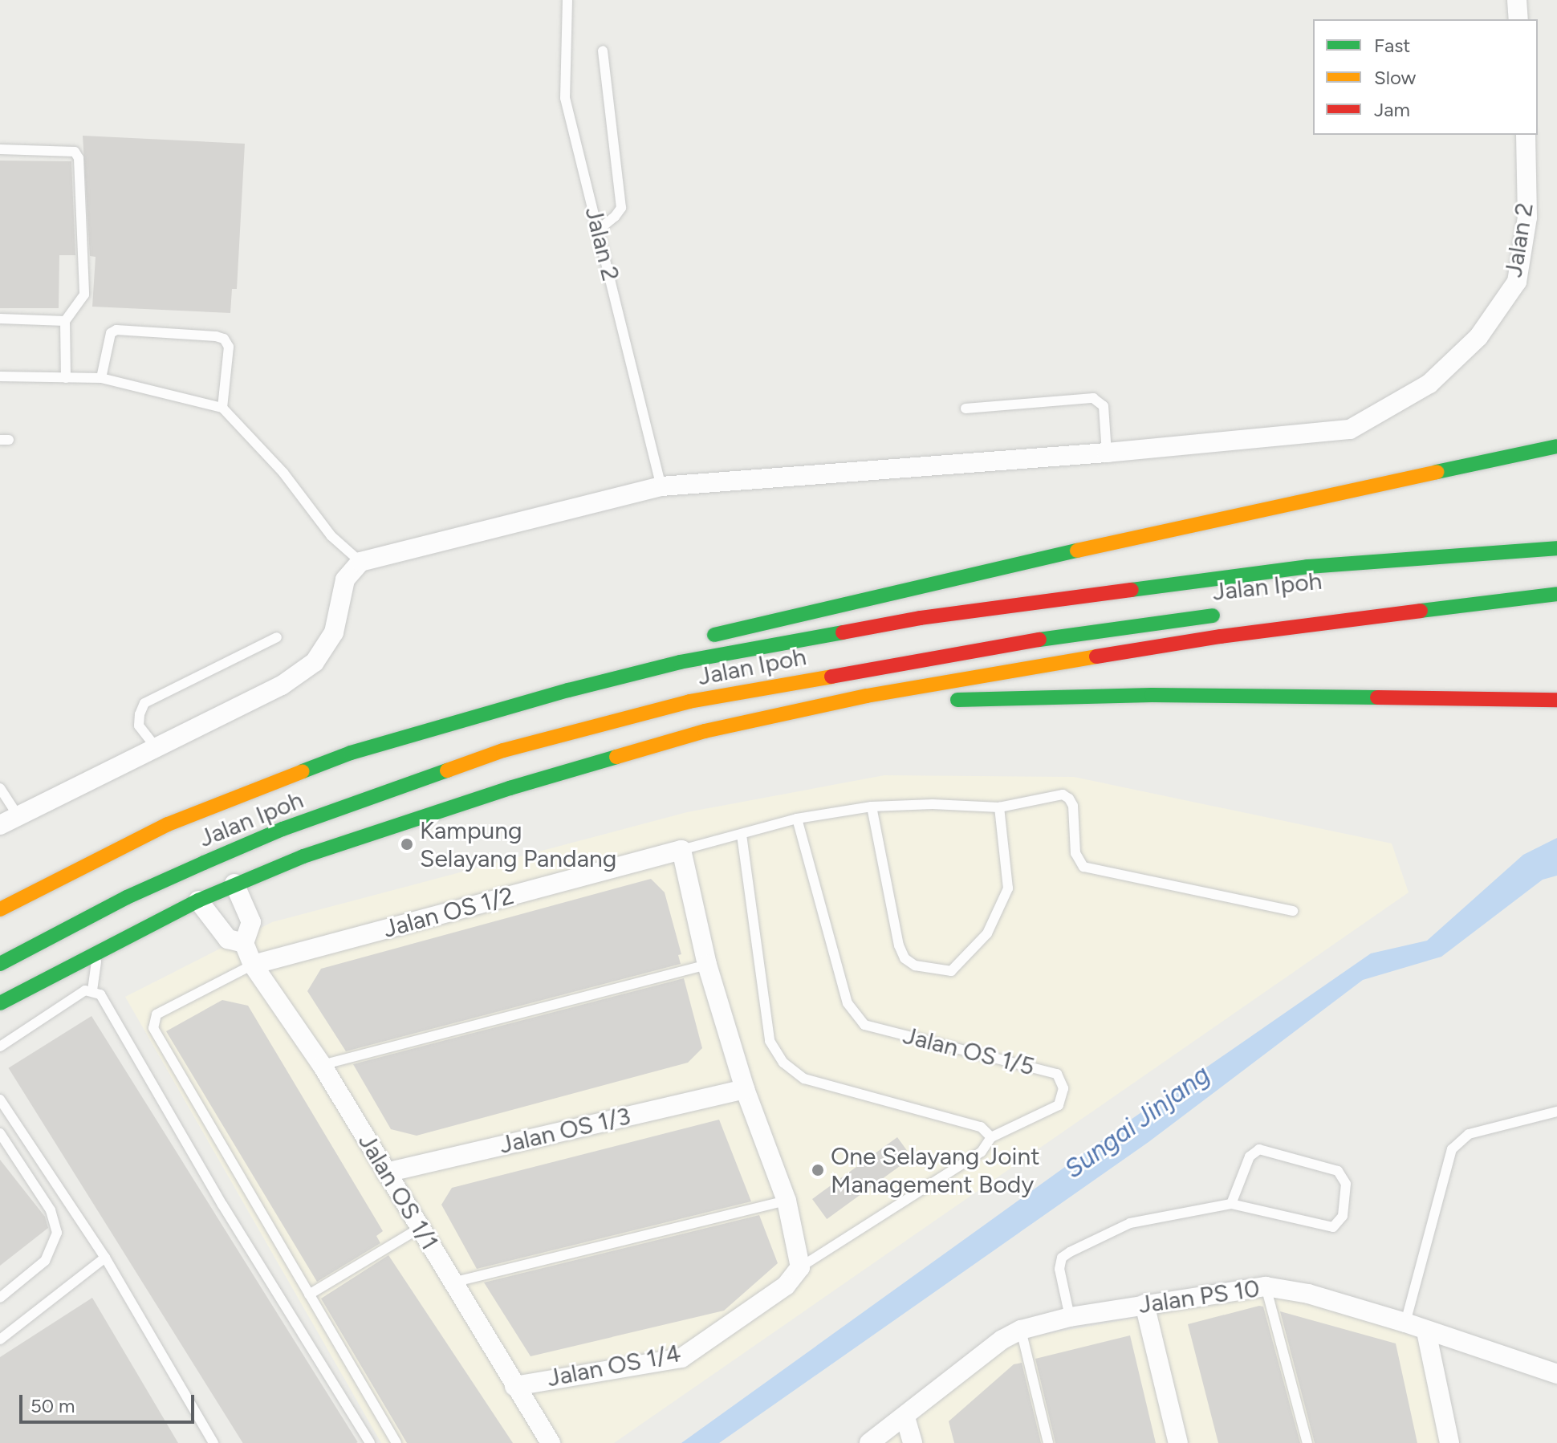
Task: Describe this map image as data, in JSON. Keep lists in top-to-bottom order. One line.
{"streets":{"highway":["Jalan Ipoh"],"street":["Jalan 2","Jalan OS 1/2","Jalan OS 1/3","Jalan OS 1/1","Jalan PS 10","Jalan OS 1/4"],"lane":["Jalan OS 1/5"]},"crossings":[["Jalan OS 1/2","Jalan OS 1/1"],["Jalan OS 1/5","Jalan OS 1/4"],["Jalan OS 1/3","Jalan OS 1/1"],["Jalan OS 1/1","Jalan OS 1/4"]],"water":["Sungai Jinjang"],"places":["Kampung Selayang Pandang","One Selayang Joint Management Body"],"legend":["Fast","Slow","Jam"],"scale_bar":"50 m"}
